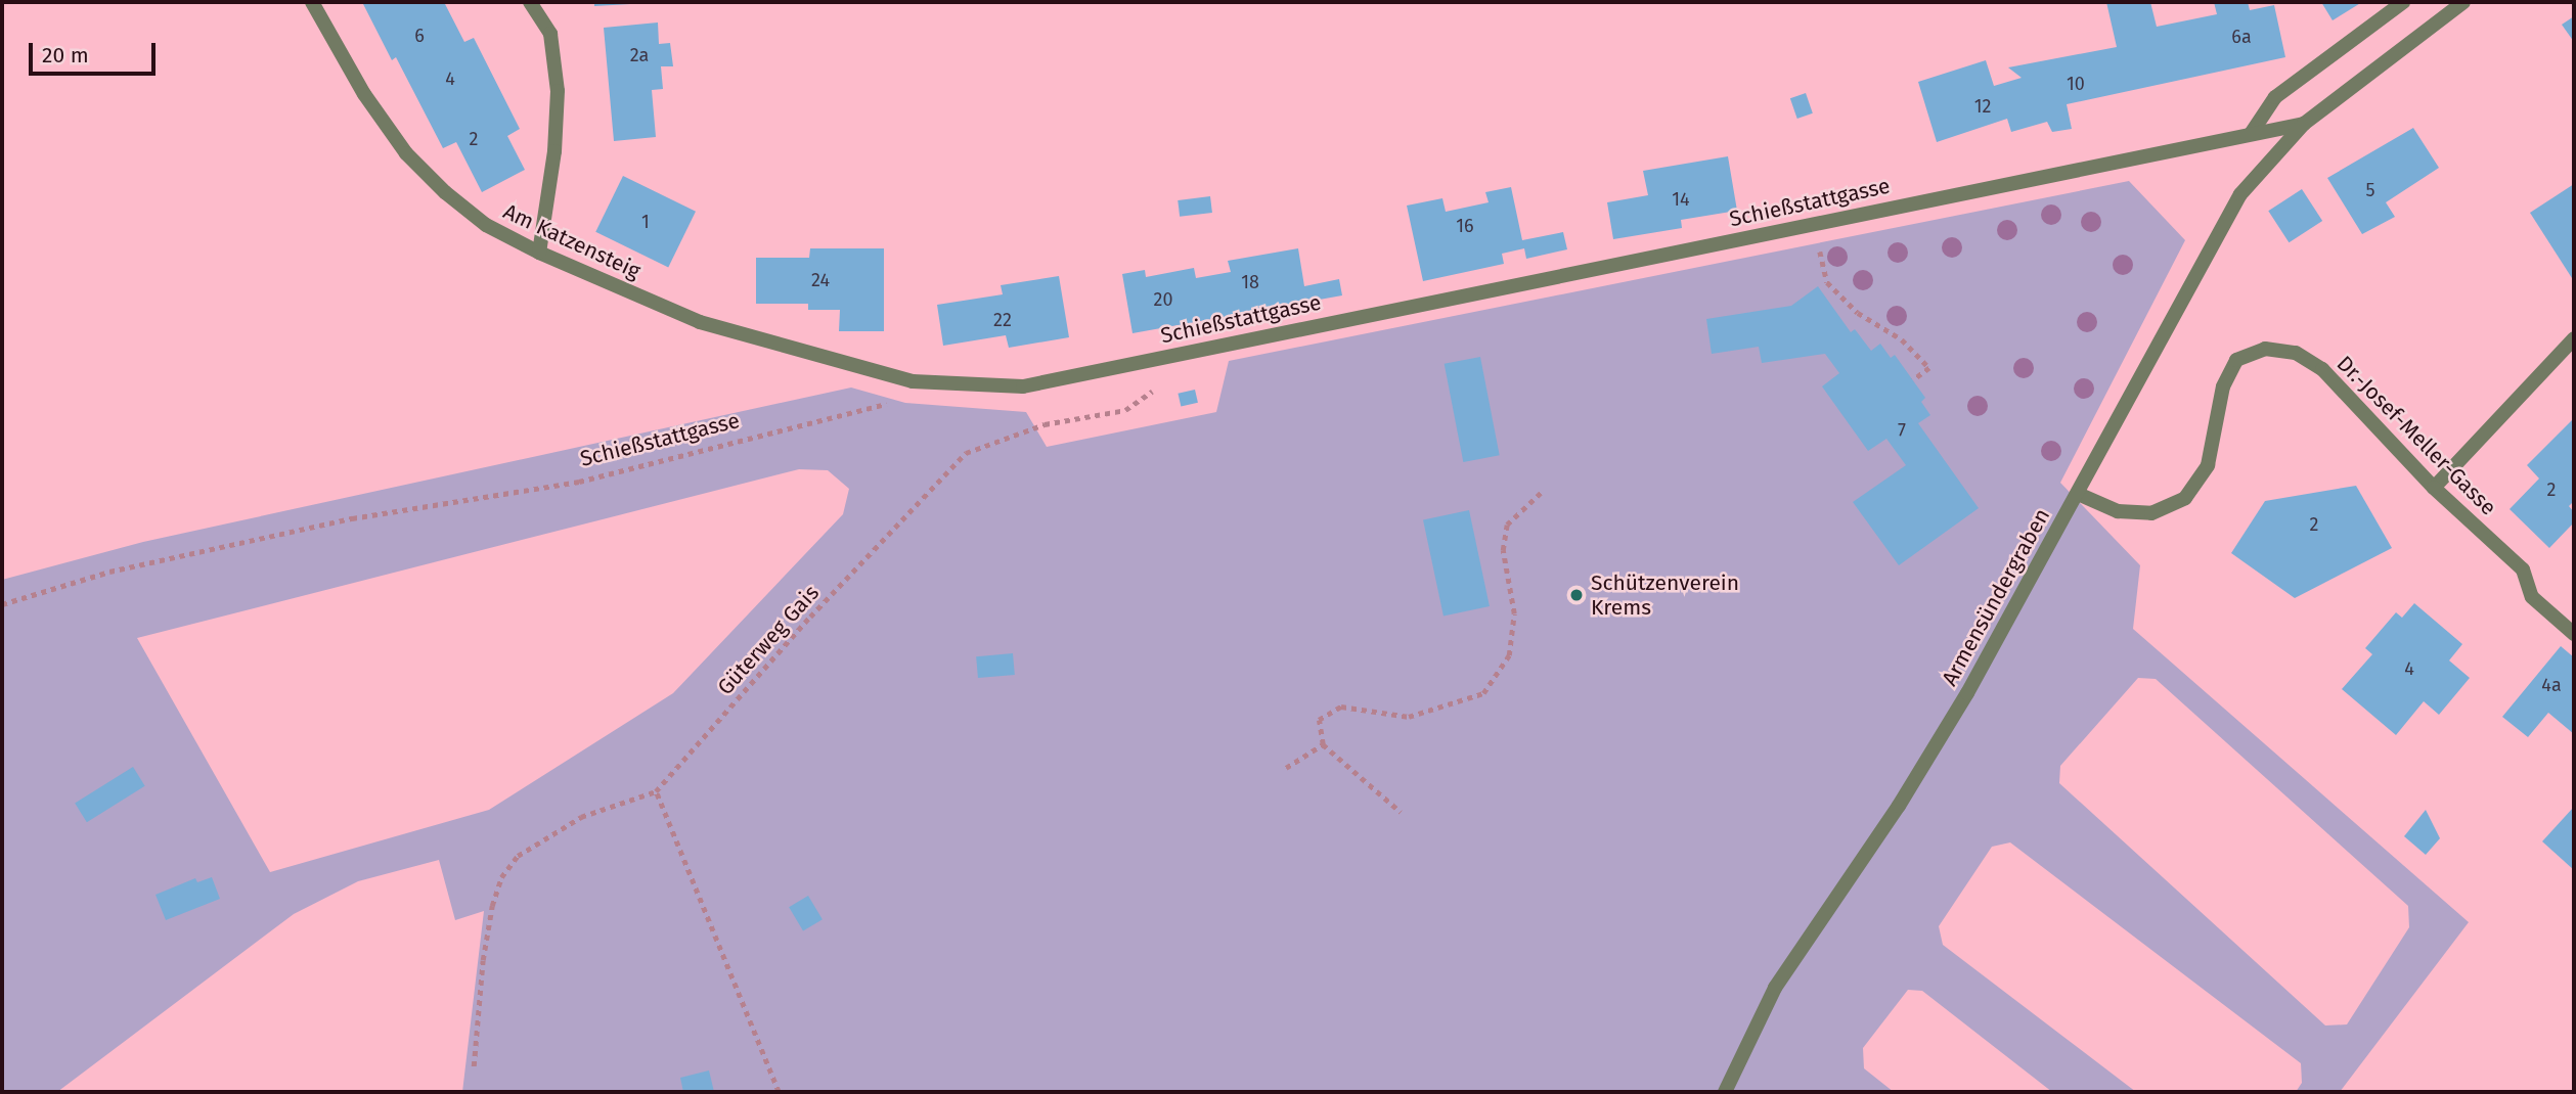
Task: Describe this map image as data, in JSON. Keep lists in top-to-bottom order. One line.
{"streets":{"street":["Schießstattgasse","Am Katzensteig","Dr.-Josef-Meller-Gasse","Armensündergraben"],"path":["Güterweg Gais"]},"crossings":[["Schießstattgasse","Am Katzensteig"],["Schießstattgasse","Armensündergraben"],["Schießstattgasse","Güterweg Gais"],["Dr.-Josef-Meller-Gasse","Armensündergraben"]],"places":["Schützenverein Krems"],"house_numbers":["6","6a","2a","4","10","12","2","5","14","1","16","24","18","20","22","7","2","2","4","4a"],"scale_bar":"20 m"}
